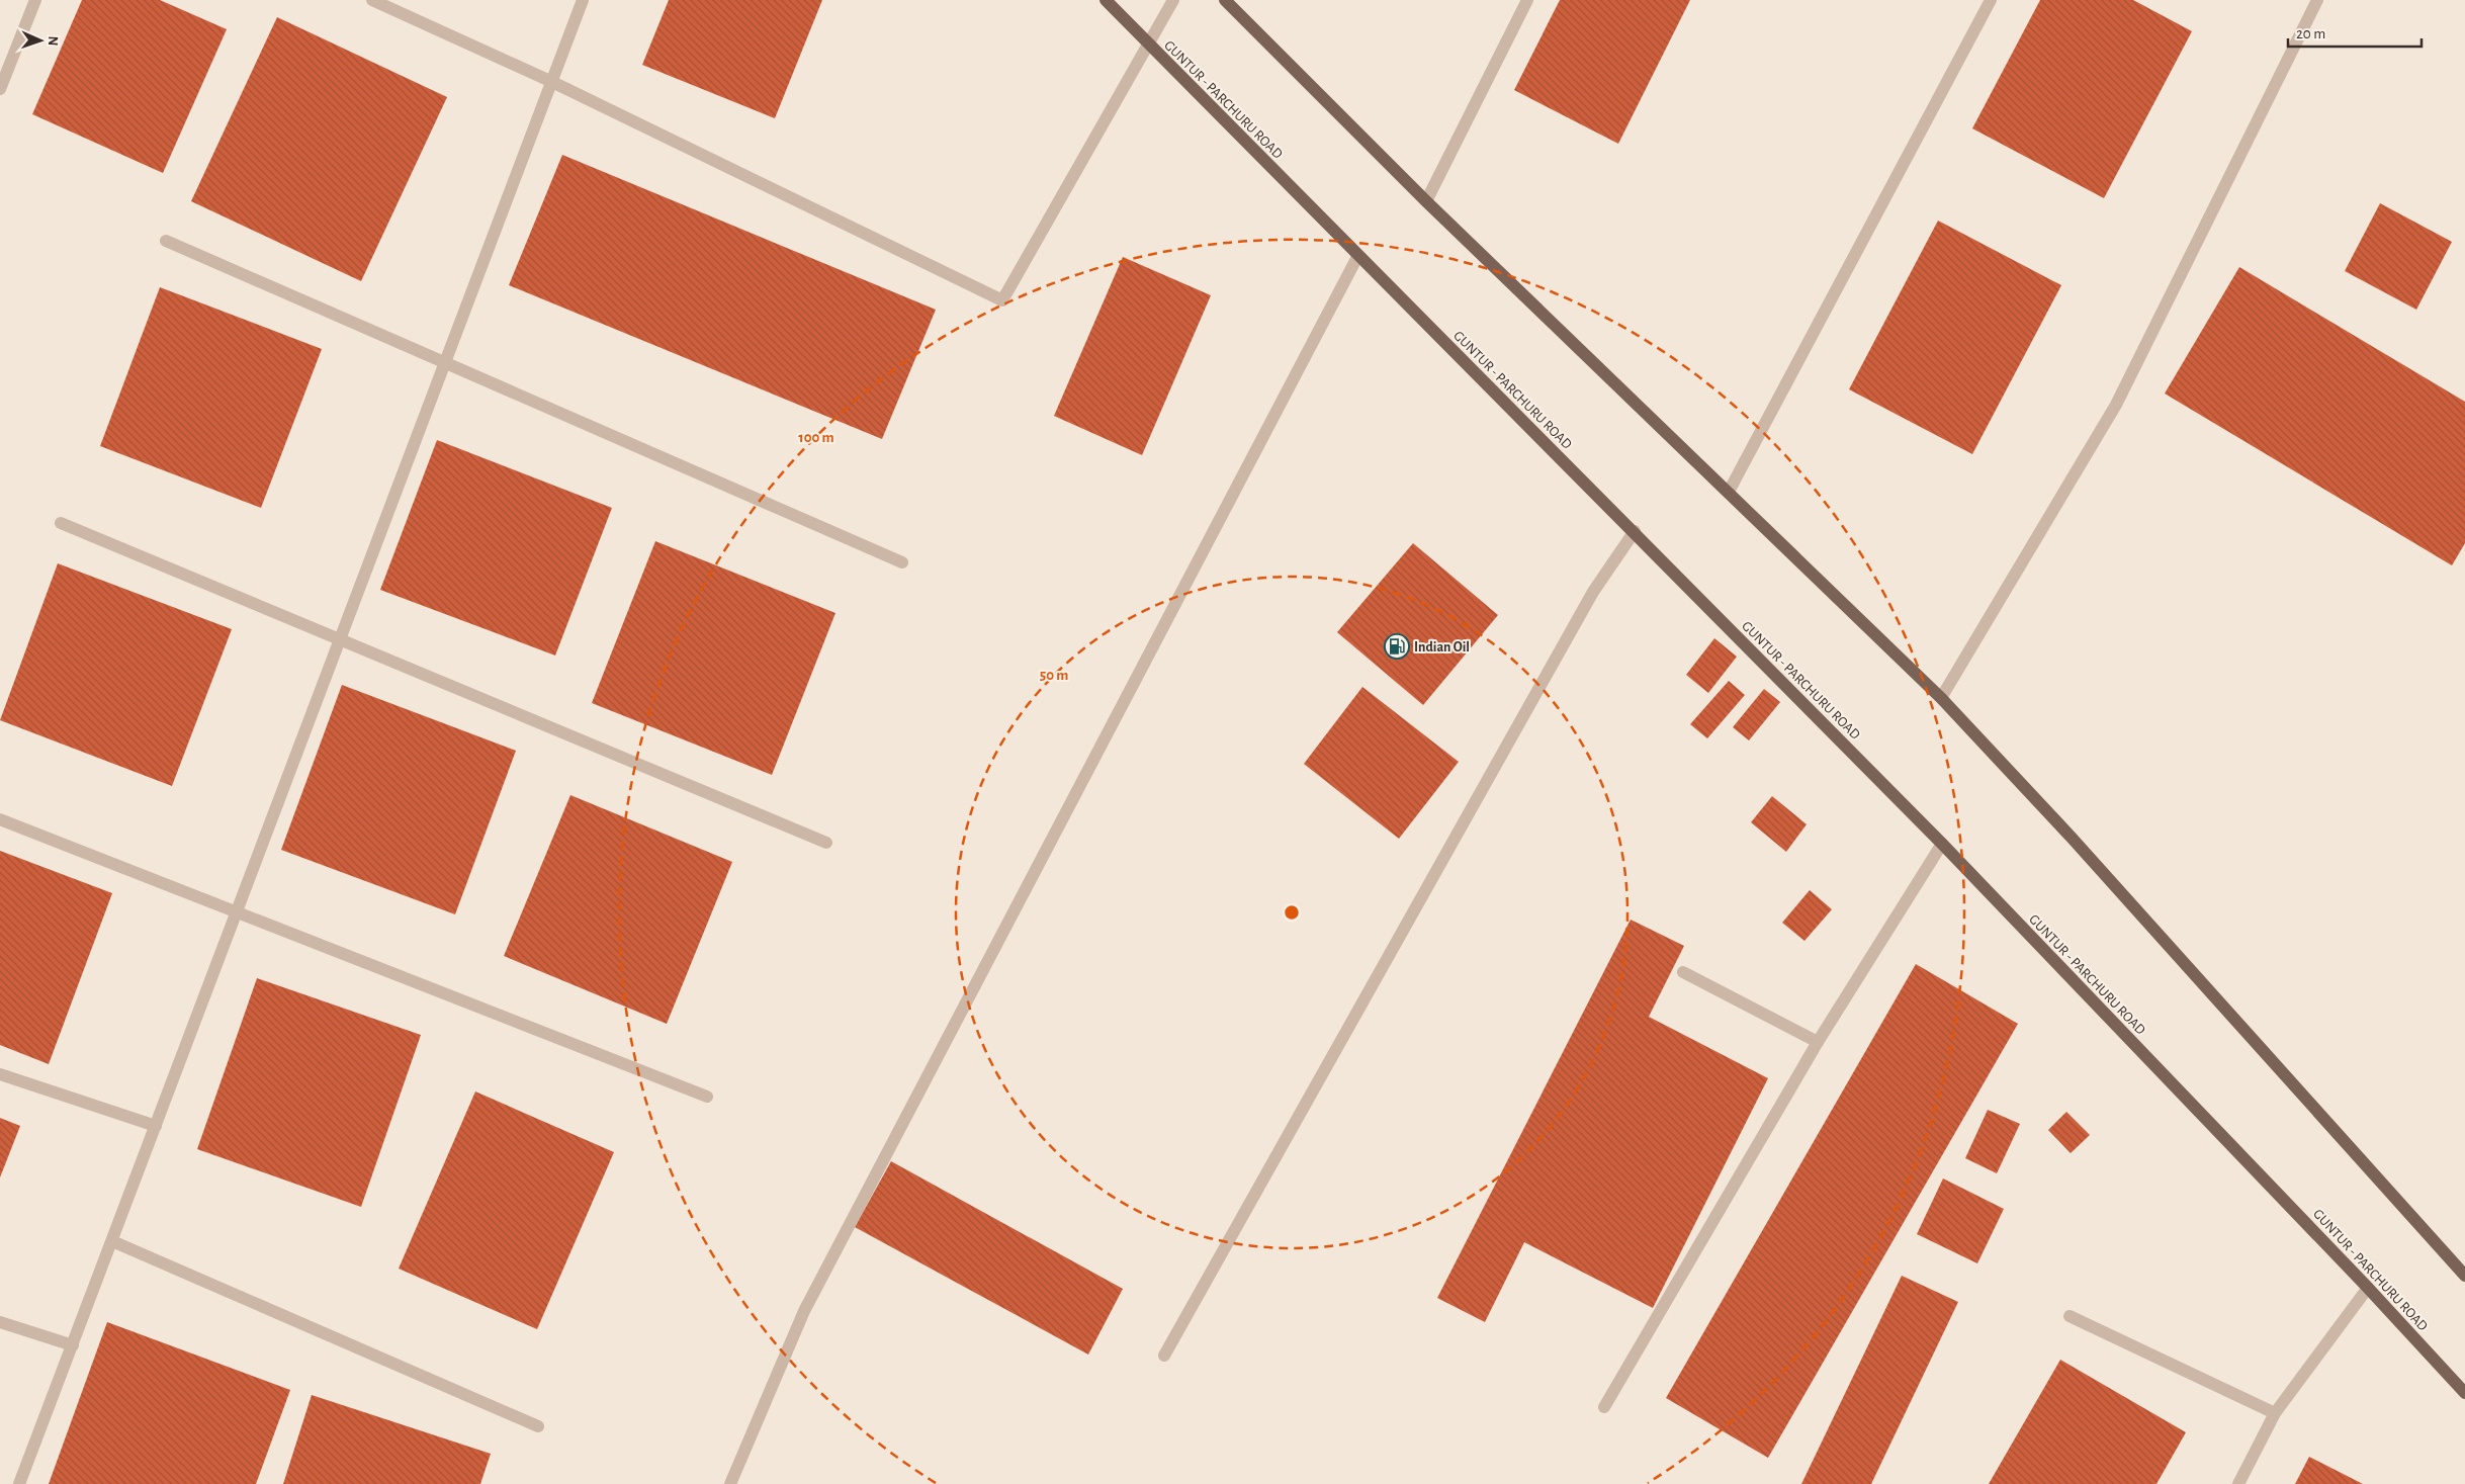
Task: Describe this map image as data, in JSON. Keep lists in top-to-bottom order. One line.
{"streets":{"main road":["GUNTUR - PARCHURU ROAD"]},"places":{"fuel station":["Indian Oil"]},"scale_bar":"20 m","north":"right","rings":["100 m","50 m"]}
